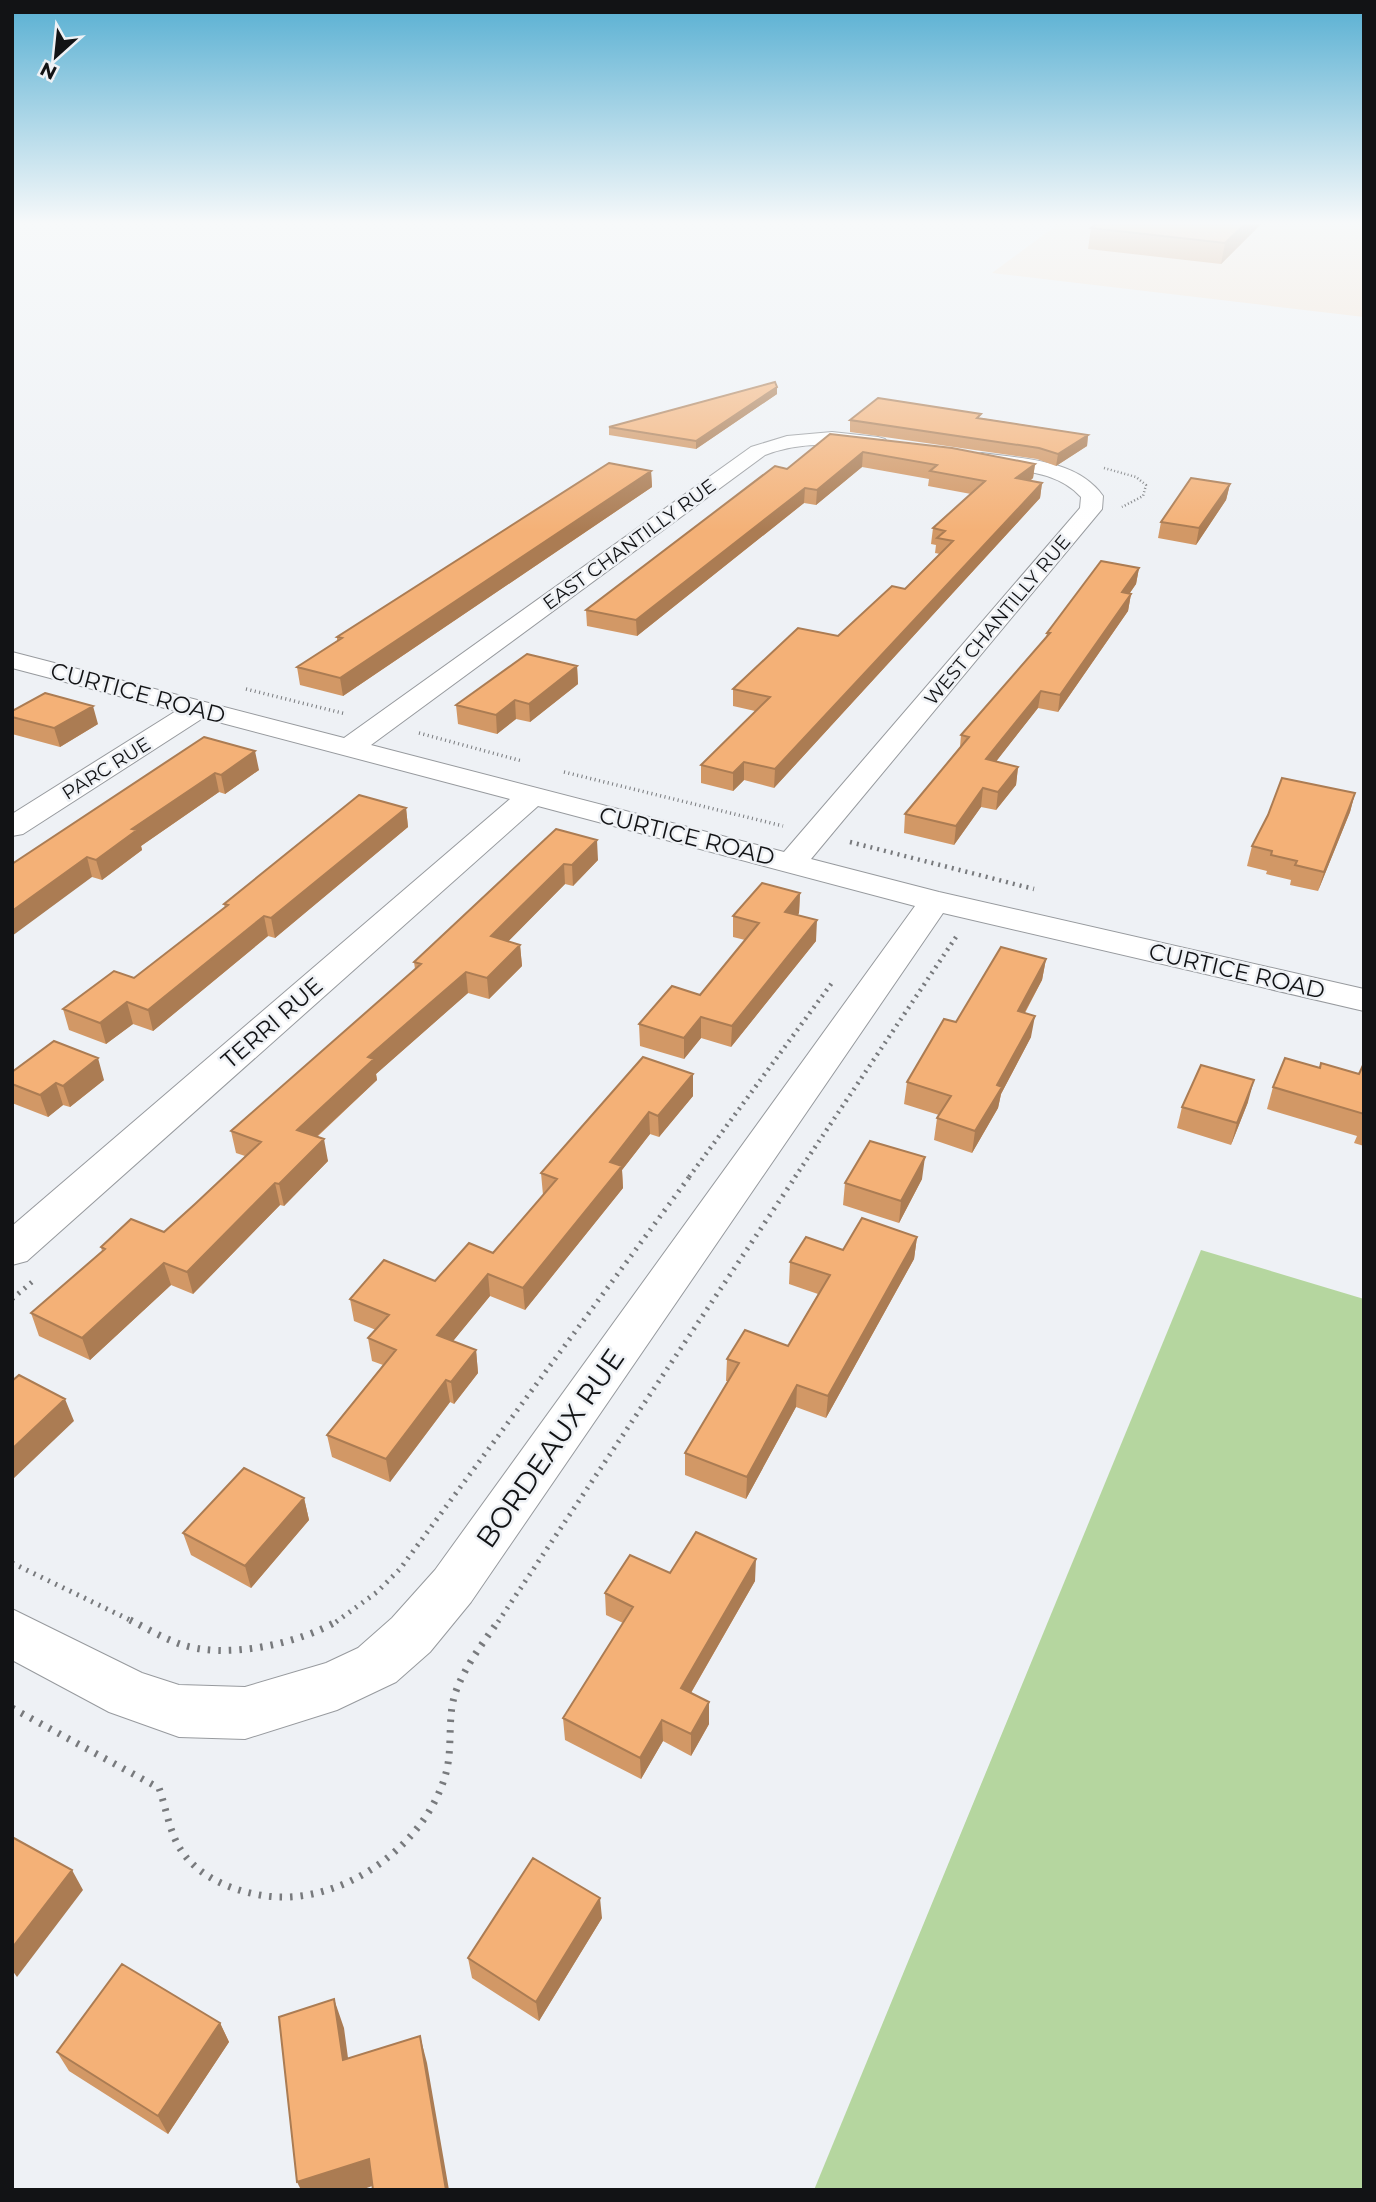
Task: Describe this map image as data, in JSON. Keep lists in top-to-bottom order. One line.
{"streets":{"street":["EAST CHANTILLY RUE","WEST CHANTILLY RUE","CURTICE ROAD","PARC RUE","TERRI RUE","BORDEAUX RUE"]},"crossings":[["EAST CHANTILLY RUE","CURTICE ROAD"],["WEST CHANTILLY RUE","CURTICE ROAD"],["CURTICE ROAD","PARC RUE"],["CURTICE ROAD","TERRI RUE"],["CURTICE ROAD","BORDEAUX RUE"]],"north":"bottom left"}
